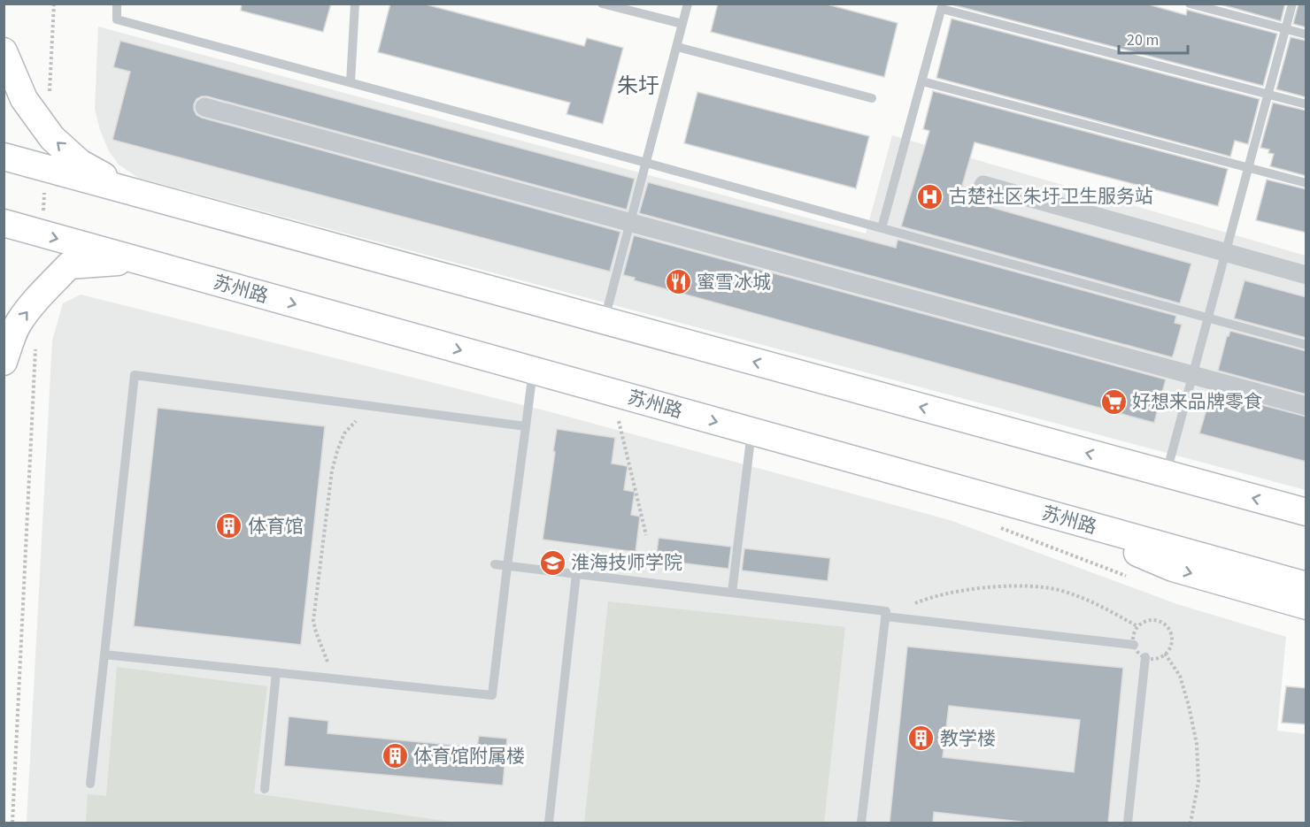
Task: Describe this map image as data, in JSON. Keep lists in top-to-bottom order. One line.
{"streets":{"main road":["苏州路"]},"districts":["朱圩"],"places":{"hospital":["古楚社区朱圩卫生服务站"],"restaurant":["蜜雪冰城"],"supermarket":["好想来品牌零食"],"building":["体育馆","教学楼","体育馆附属楼"],"school or university":["淮海技师学院"]},"scale_bar":"20 m"}
